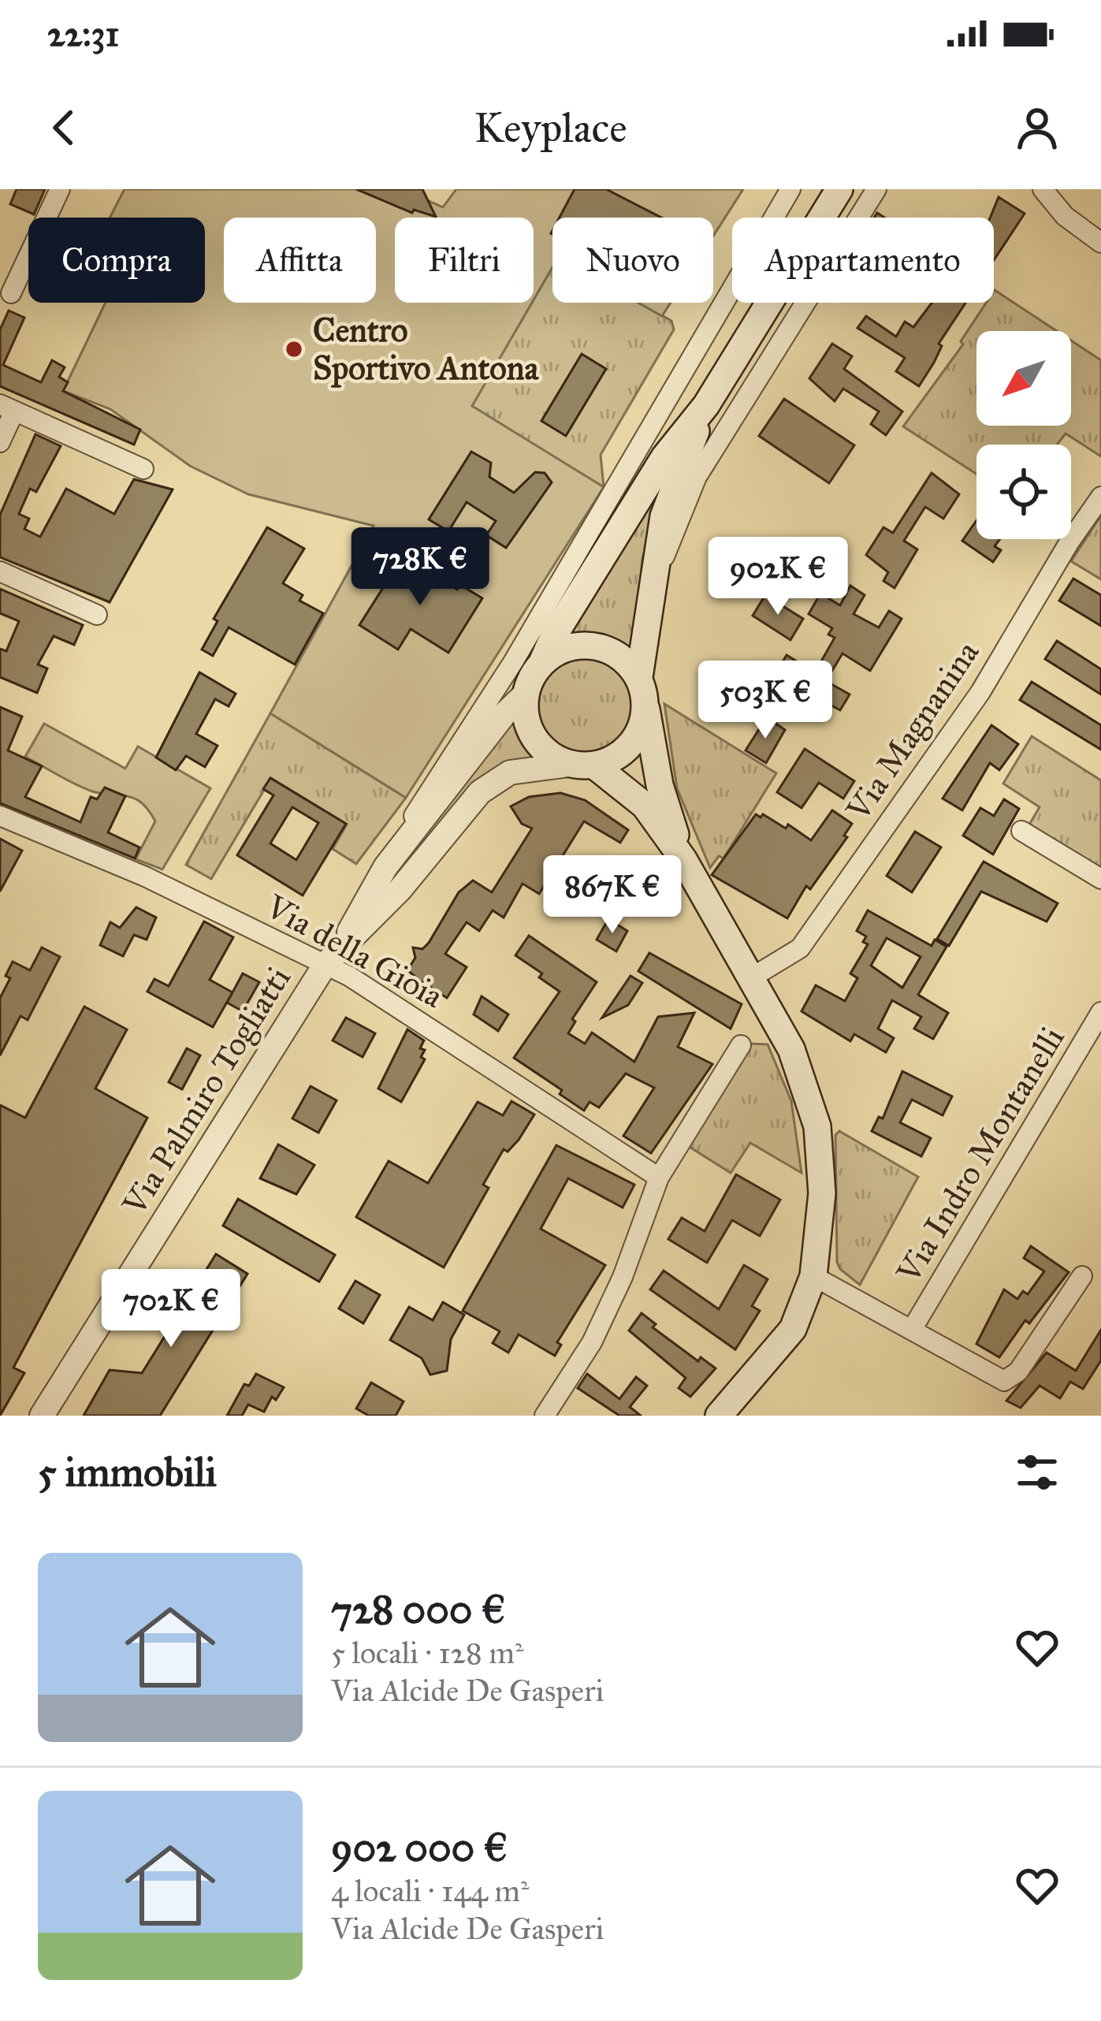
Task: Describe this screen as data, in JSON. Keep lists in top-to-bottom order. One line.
{"streets":{"street":["Via Magnanina","Via della Gioia","Via Palmiro Togliatti","Via Indro Montanelli"]},"crossings":[["Via della Gioia","Via Palmiro Togliatti"]],"places":["Centro Sportivo Antona"],"north":"bottom left","page":{"status":"22:31","header":"Keyplace","chip":["Compra","Affitta","Filtri","Nuovo","Appartamento"],"price":["728K €","902K €","503K €","867K €","702K €"],"heading":"5 immobili","list":[{"name":"728 000 €","note":"5 locali · 128 m² · Via Alcide De Gasperi"},{"name":"902 000 €","note":"4 locali · 144 m² · Via Alcide De Gasperi"}]}}
